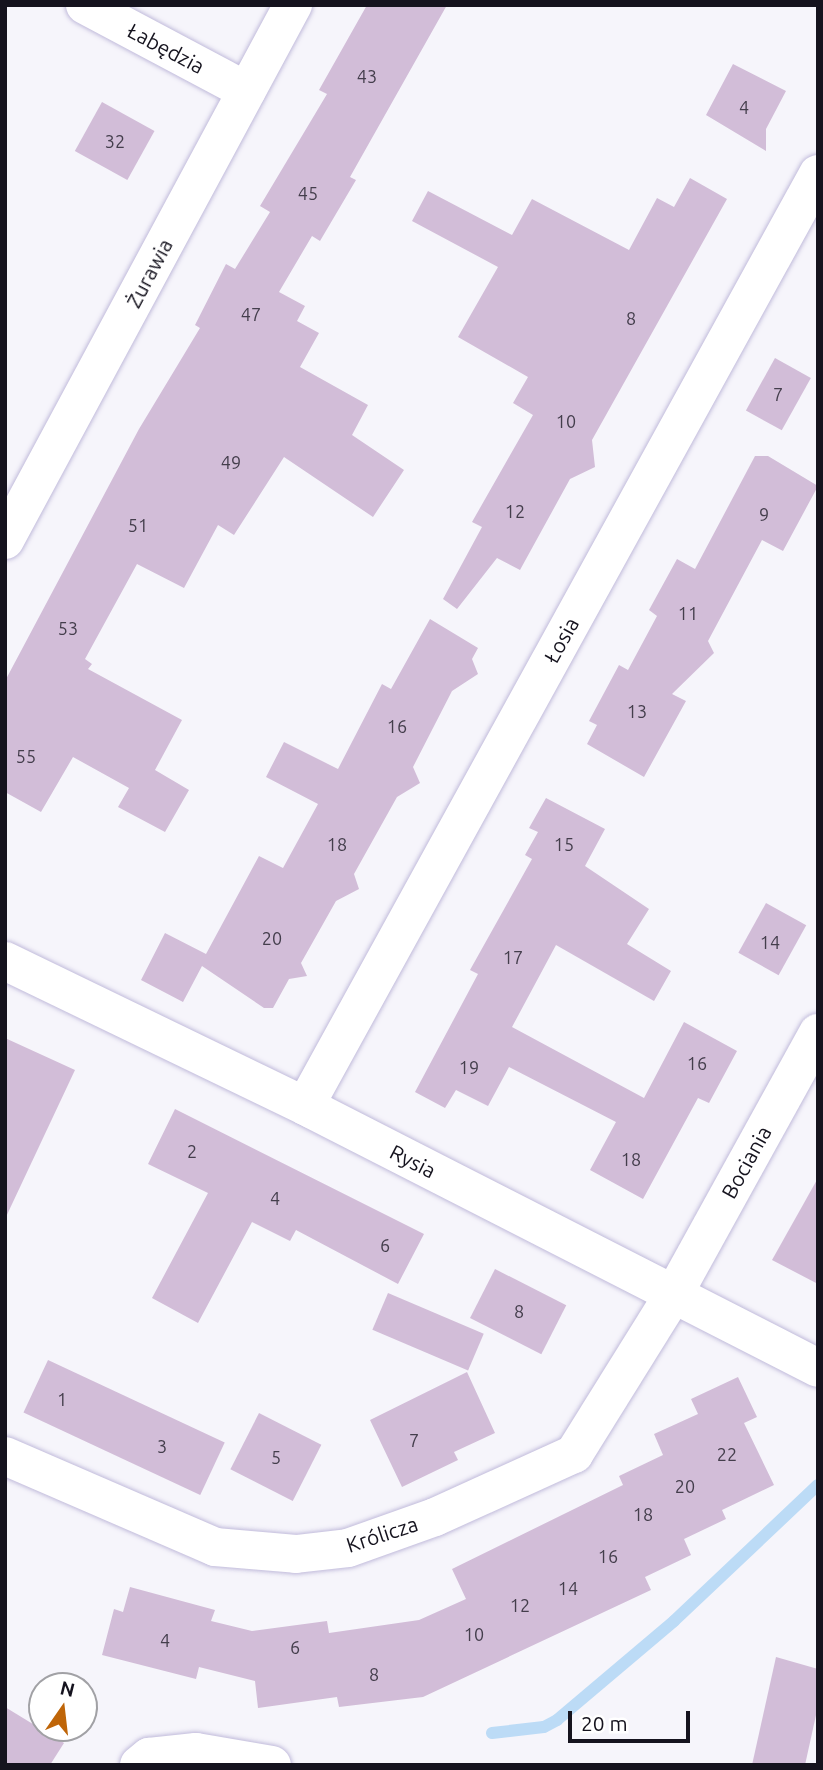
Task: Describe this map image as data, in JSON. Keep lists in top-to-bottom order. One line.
{"streets":{"street":["Łabędzia","Żurawia","Łosia","Rysia","Bociania","Królicza"]},"crossings":[["Łabędzia","Żurawia"],["Łosia","Rysia"],["Rysia","Bociania"],["Rysia","Królicza"],["Bociania","Królicza"]],"house_numbers":["43","4","32","45","47","8","7","10","49","12","9","51","11","53","13","16","55","18","15","20","14","17","16","19","2","18","4","6","8","1","7","3","22","5","20","18","16","14","12","10","4","6","8"],"scale_bar":"20 m","north":"top"}
